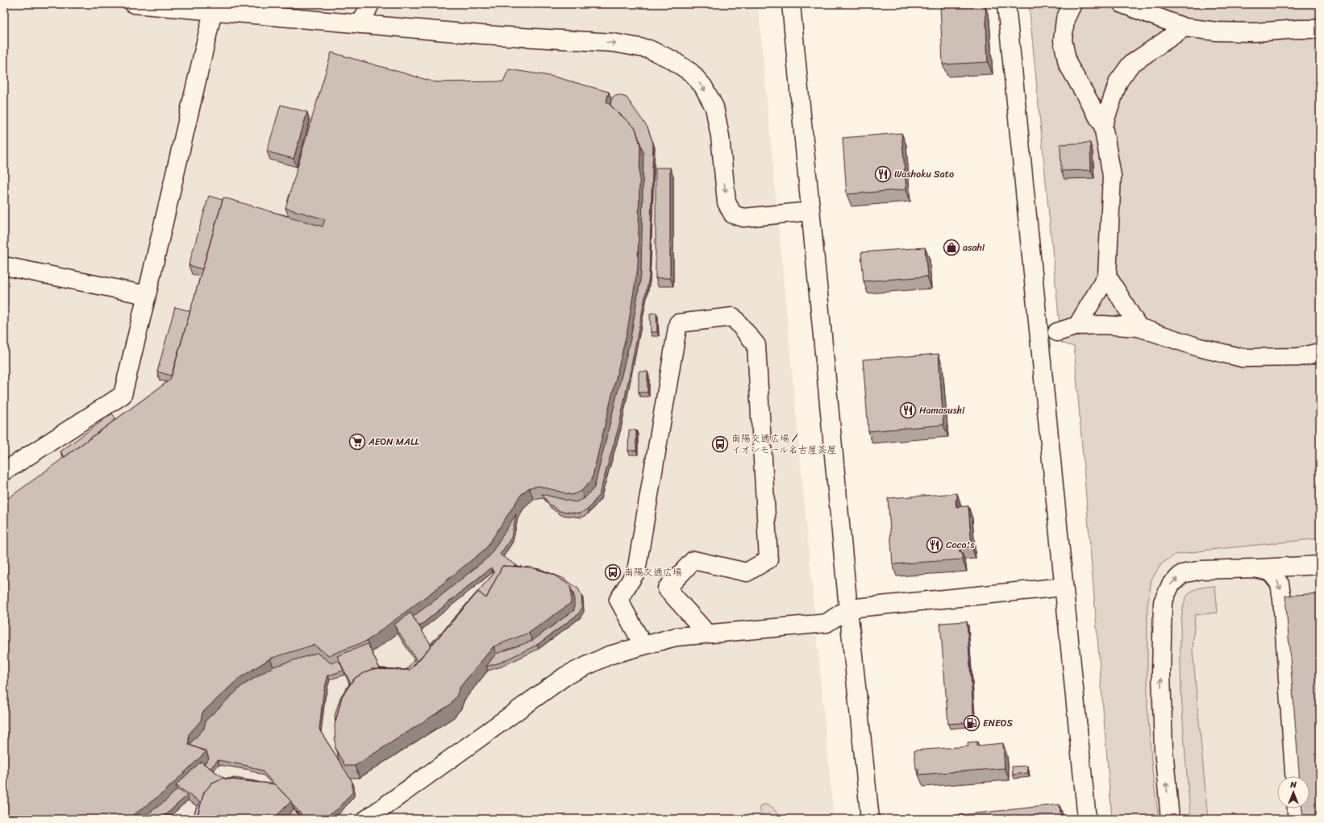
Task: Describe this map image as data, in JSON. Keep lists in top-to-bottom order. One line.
{"places":{"restaurant":["Washoku Sato","Hamasushi","Coco's"],"shop":["asahi"],"supermarket":["AEON MALL"],"bus stop":["南陽交通広場 / イオンモール名古屋茶屋","南陽交通広場"],"fuel station":["ENEOS"]},"north":"top"}
